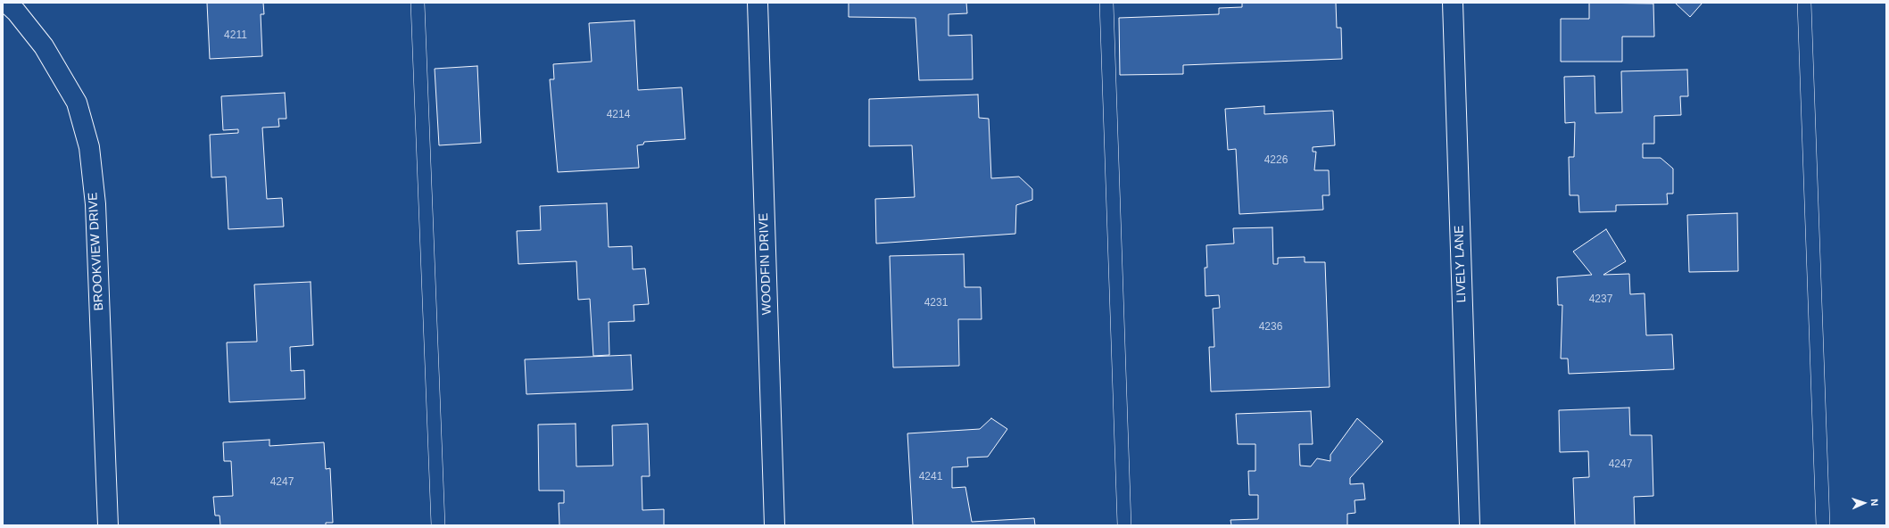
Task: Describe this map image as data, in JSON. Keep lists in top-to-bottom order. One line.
{"streets":{"street":["BROOKVIEW DRIVE","WOODFIN DRIVE","LIVELY LANE"]},"house_numbers":["4211","4214","4226","4237","4231","4236","4247","4241","4247"],"north":"right"}
